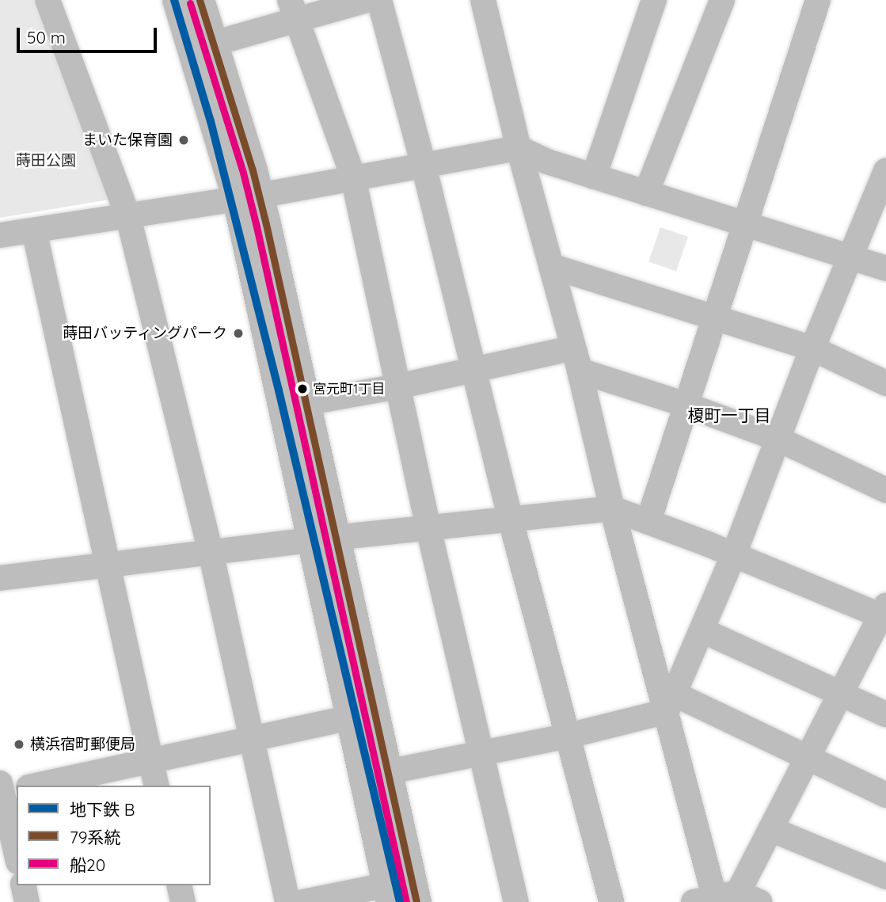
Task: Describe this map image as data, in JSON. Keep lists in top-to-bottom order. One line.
{"districts":["榎町一丁目"],"parks":["蒔田公園"],"places":["まいた保育園","蒔田バッティングパーク","宮元町1丁目","横浜宿町郵便局"],"lines":["metro line B","transit line 79系統","transit line 船20"],"legend":["地下鉄 B","79系統","船20"],"scale_bar":"50 m"}
